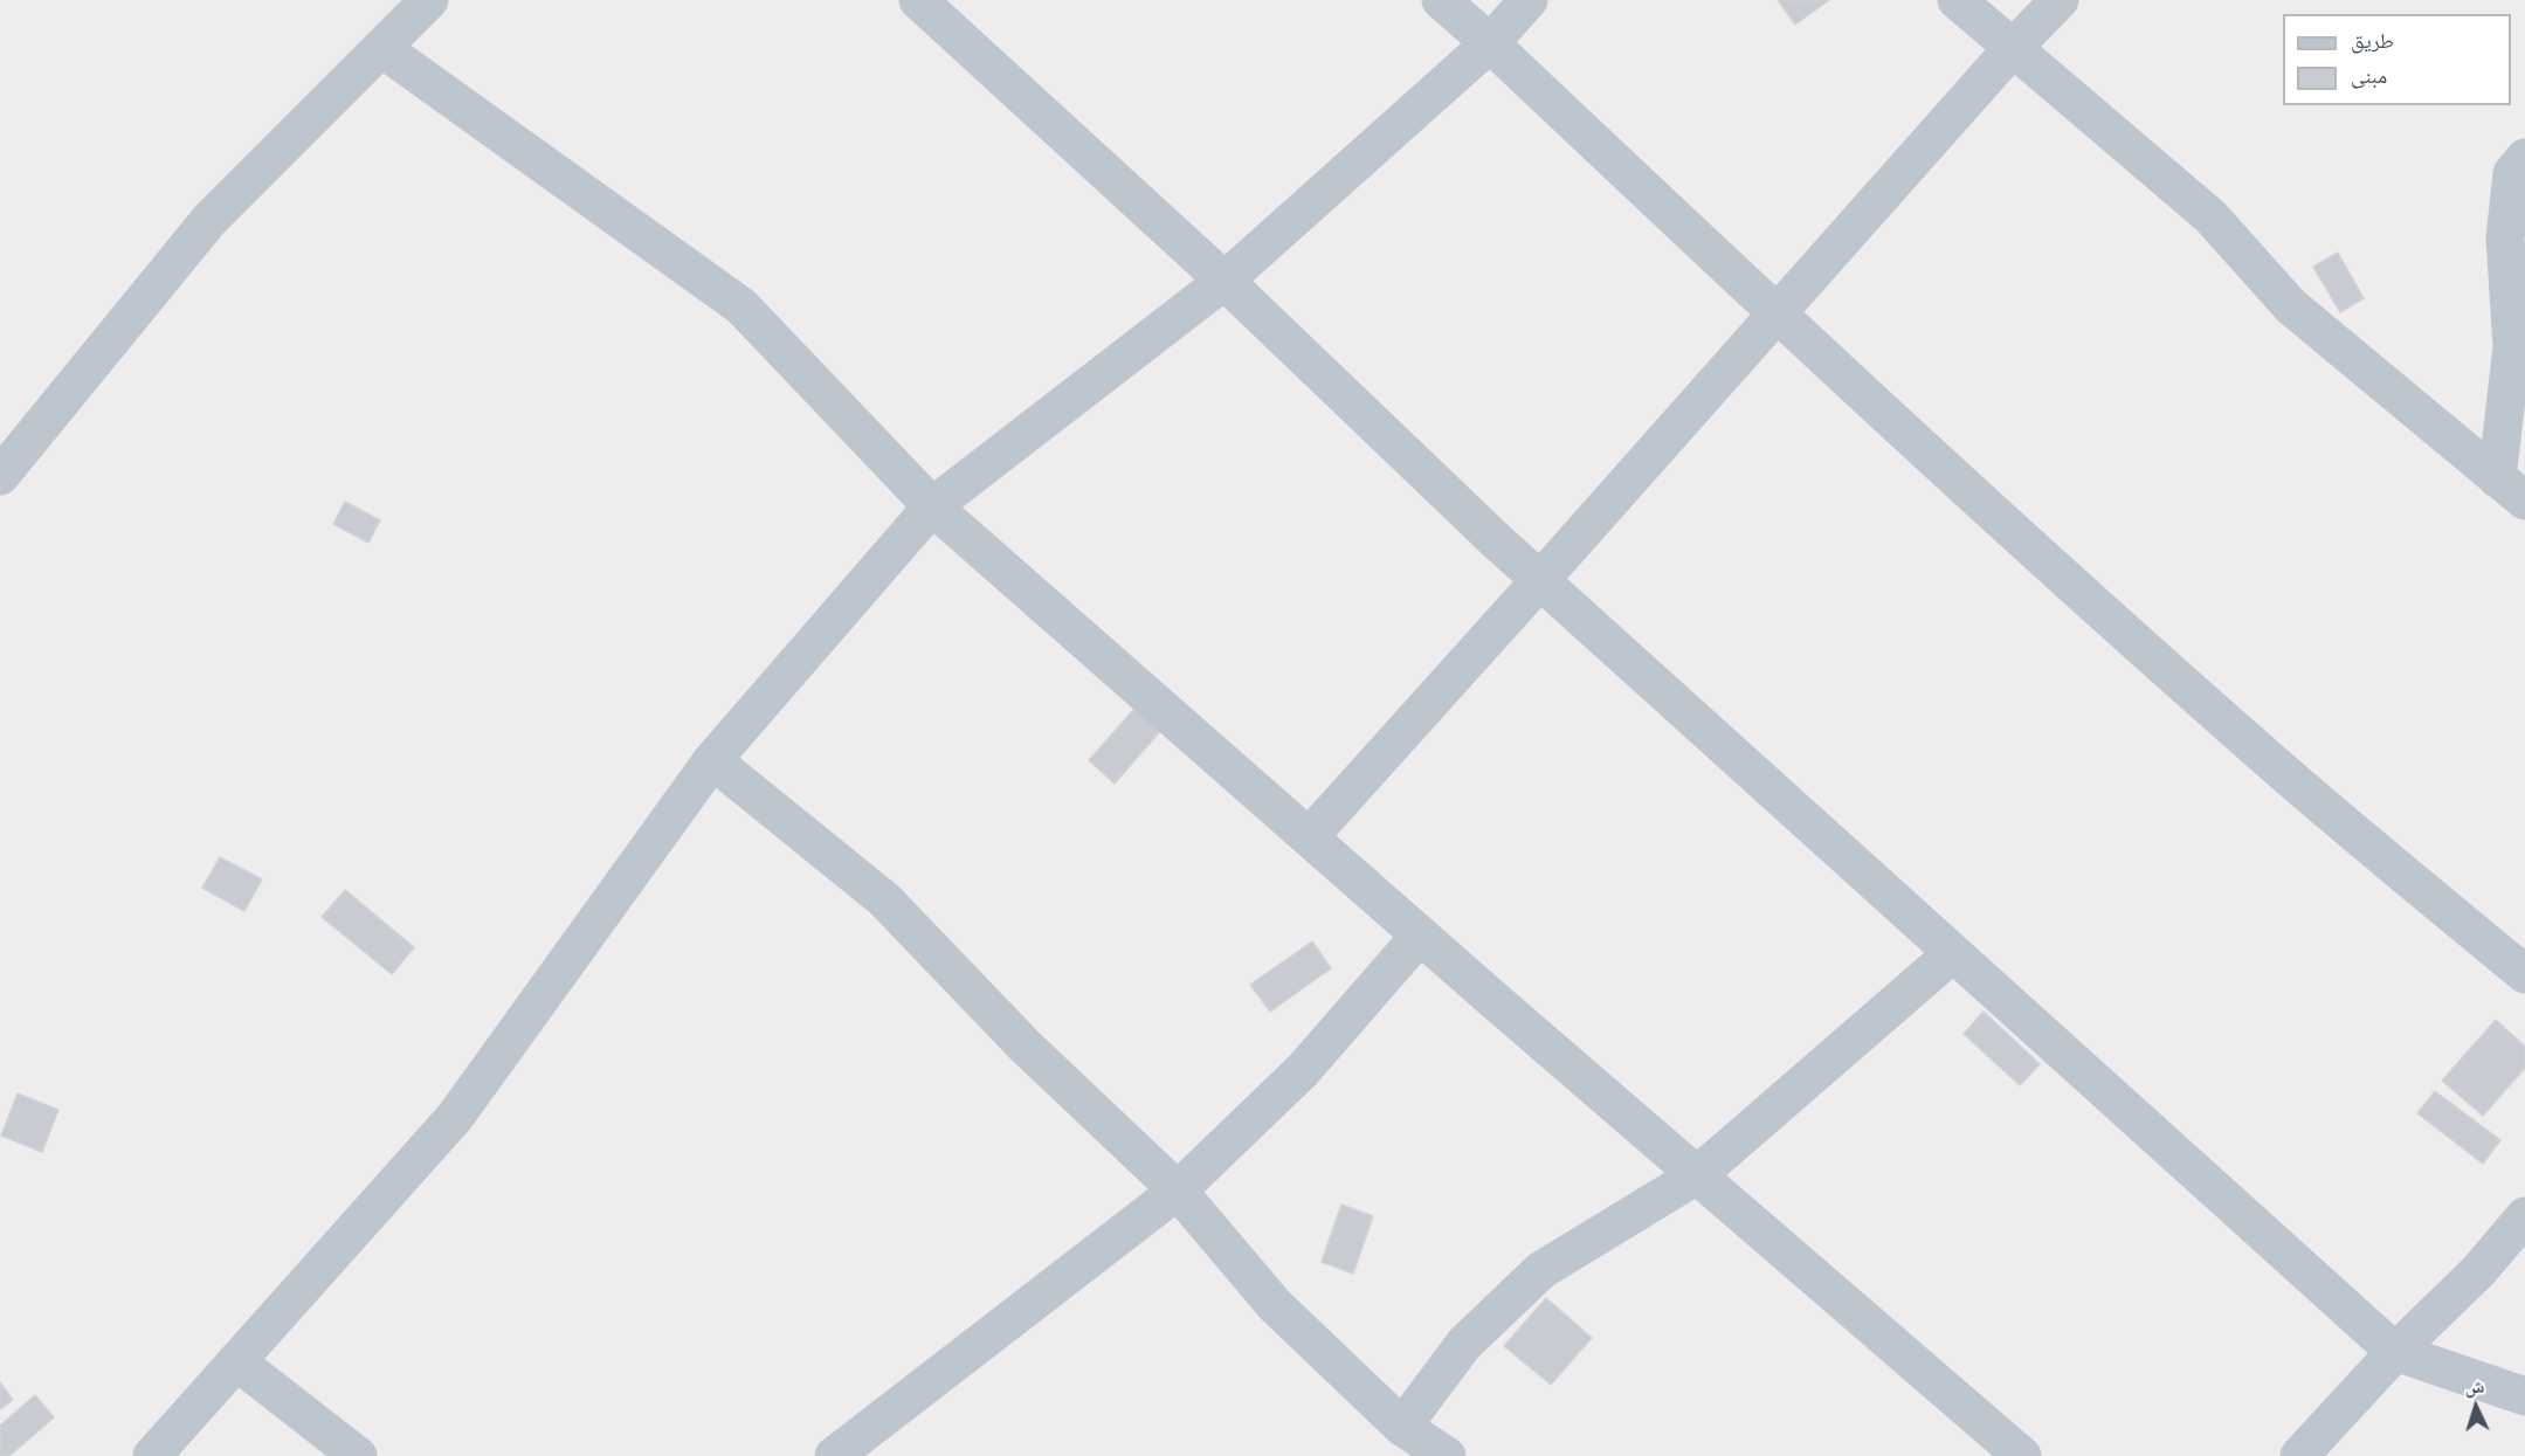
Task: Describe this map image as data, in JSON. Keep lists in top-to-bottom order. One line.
{"legend":["طريق","مبنى"],"north":"top"}
